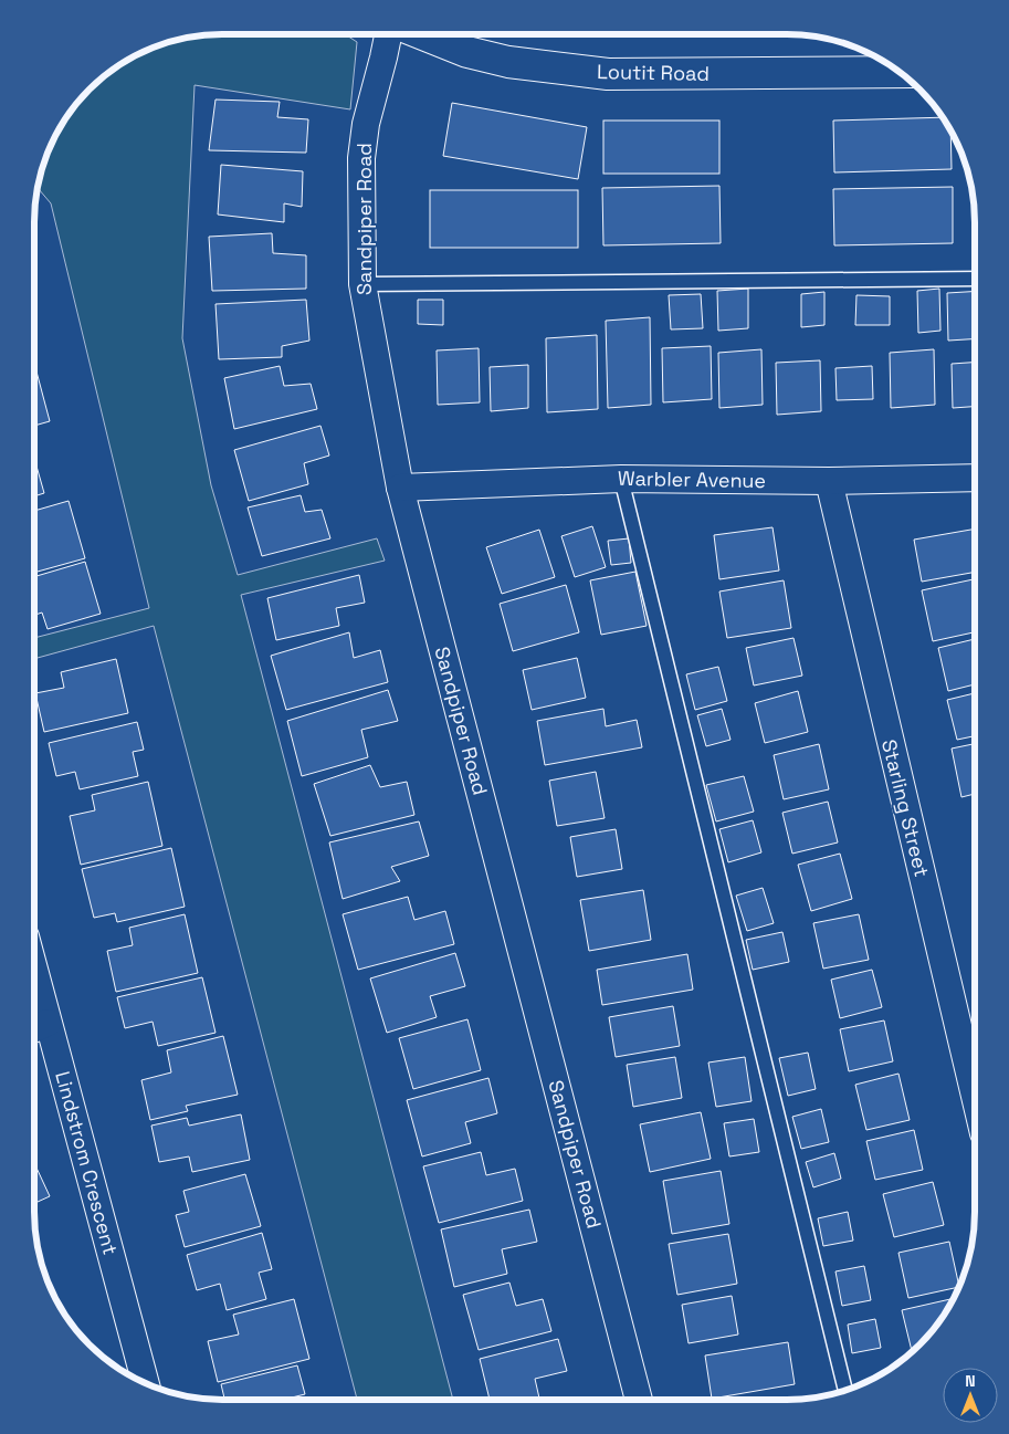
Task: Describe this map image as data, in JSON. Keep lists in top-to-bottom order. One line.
{"streets":{"street":["Loutit Road","Sandpiper Road","Warbler Avenue","Starling Street","Lindstrom Crescent"]},"crossings":[["Sandpiper Road","Warbler Avenue"],["Warbler Avenue","Starling Street"]],"north":"top"}
